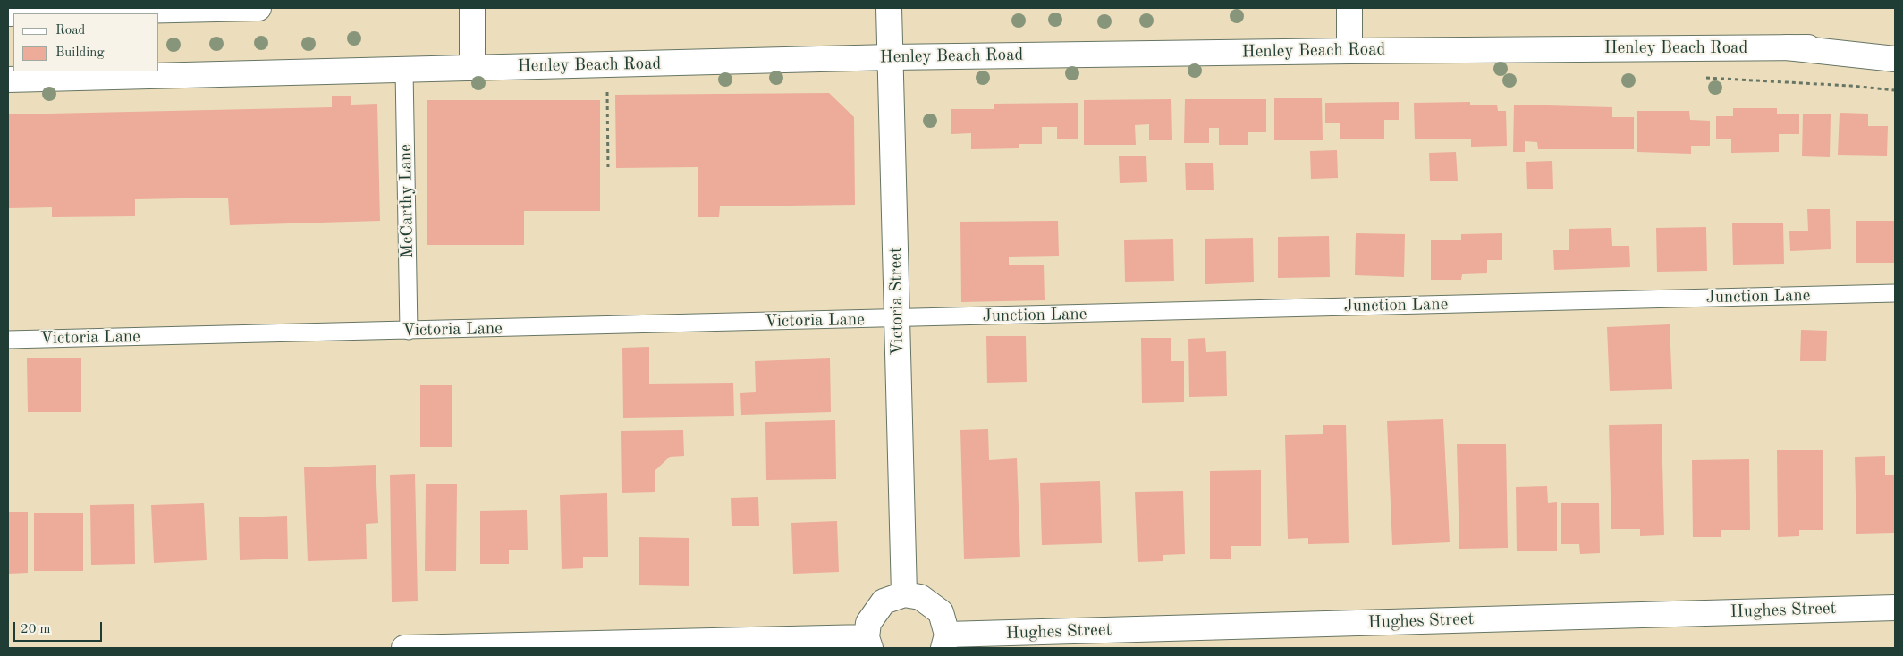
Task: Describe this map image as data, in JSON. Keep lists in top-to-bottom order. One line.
{"streets":{"main road":["Henley Beach Road","Victoria Street","Hughes Street"],"lane":["McCarthy Lane","Junction Lane","Victoria Lane"]},"crossings":[["Henley Beach Road","McCarthy Lane"],["Henley Beach Road","Victoria Street"],["McCarthy Lane","Victoria Lane"],["Junction Lane","Victoria Street"],["Junction Lane","Victoria Lane"],["Victoria Street","Victoria Lane"]],"legend":["Road","Building"],"scale_bar":"20 m"}
